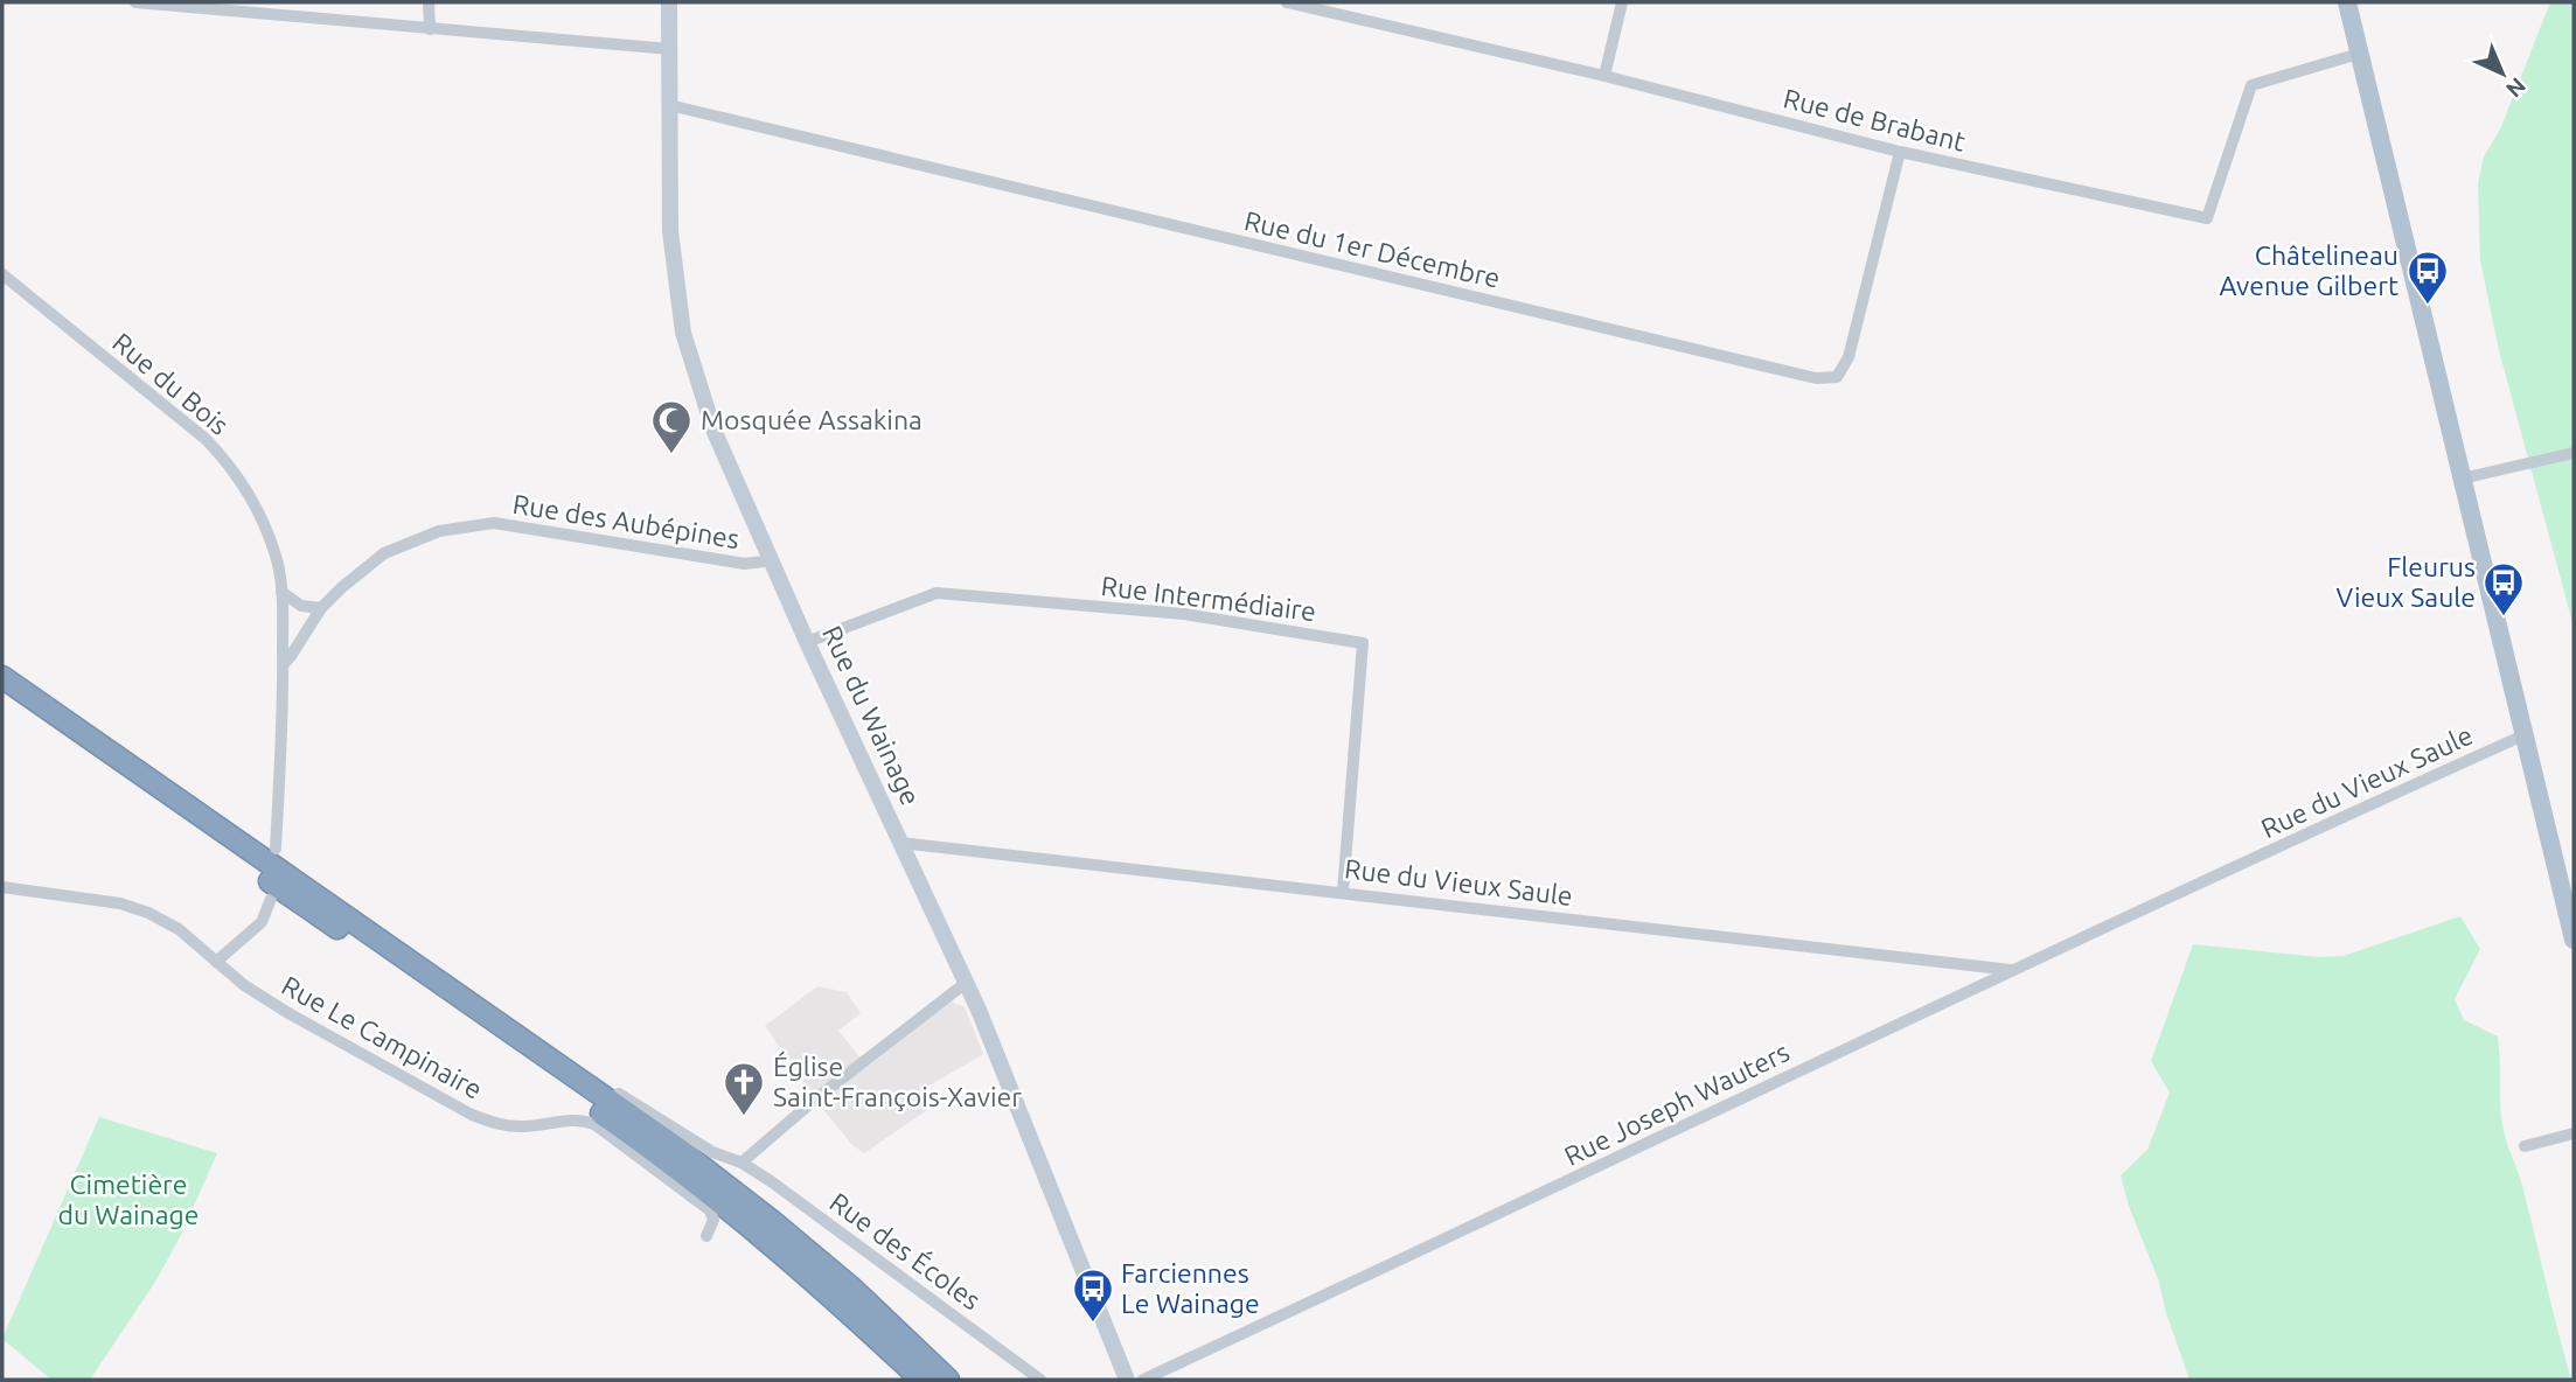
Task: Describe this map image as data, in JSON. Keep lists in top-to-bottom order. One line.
{"streets":{"street":["Rue de Brabant","Rue du 1er Décembre","Rue du Bois","Rue des Aubépines","Rue Intermédiaire","Rue du Wainage","Rue du Vieux Saule","Rue Le Campinaire","Rue Joseph Wauters","Rue des Écoles"]},"crossings":[["Rue de Brabant","Rue du 1er Décembre"],["Rue du 1er Décembre","Rue du Wainage"],["Rue du Bois","Rue des Aubépines"],["Rue des Aubépines","Rue du Wainage"],["Rue Intermédiaire","Rue du Wainage"],["Rue Intermédiaire","Rue du Vieux Saule"],["Rue du Wainage","Rue du Vieux Saule"],["Rue du Vieux Saule","Rue Joseph Wauters"]],"parks":["Cimetière du Wainage"],"places":{"bus stop":["Châtelineau Avenue Gilbert","Fleurus Vieux Saule","Farciennes Le Wainage"],"mosque":["Mosquée Assakina"],"church":["Église Saint-François-Xavier"]},"north":"bottom right"}
